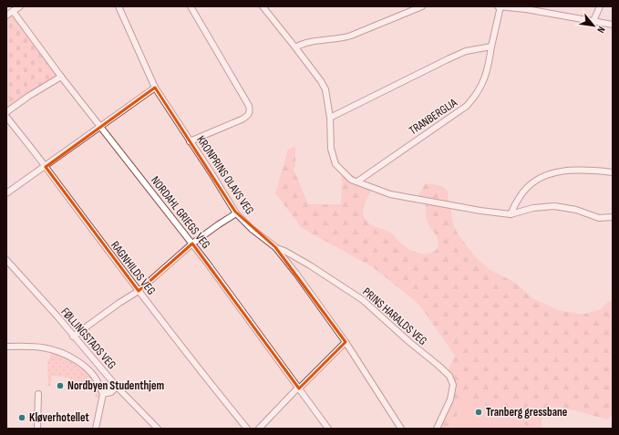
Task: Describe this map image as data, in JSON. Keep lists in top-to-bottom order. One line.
{"streets":{"street":["TRANBERGLIA","KRONPRINS OLAVS VEG","NORDAHL GRIEGS VEG","RAGNHILDS VEG","PRINS HARALDS VEG","FØLLINGSTADS VEG"]},"crossings":[["KRONPRINS OLAVS VEG","PRINS HARALDS VEG"]],"places":["Nordbyen Studenthjem","Tranberg gressbane","Kløverhotellet"],"north":"bottom right"}
